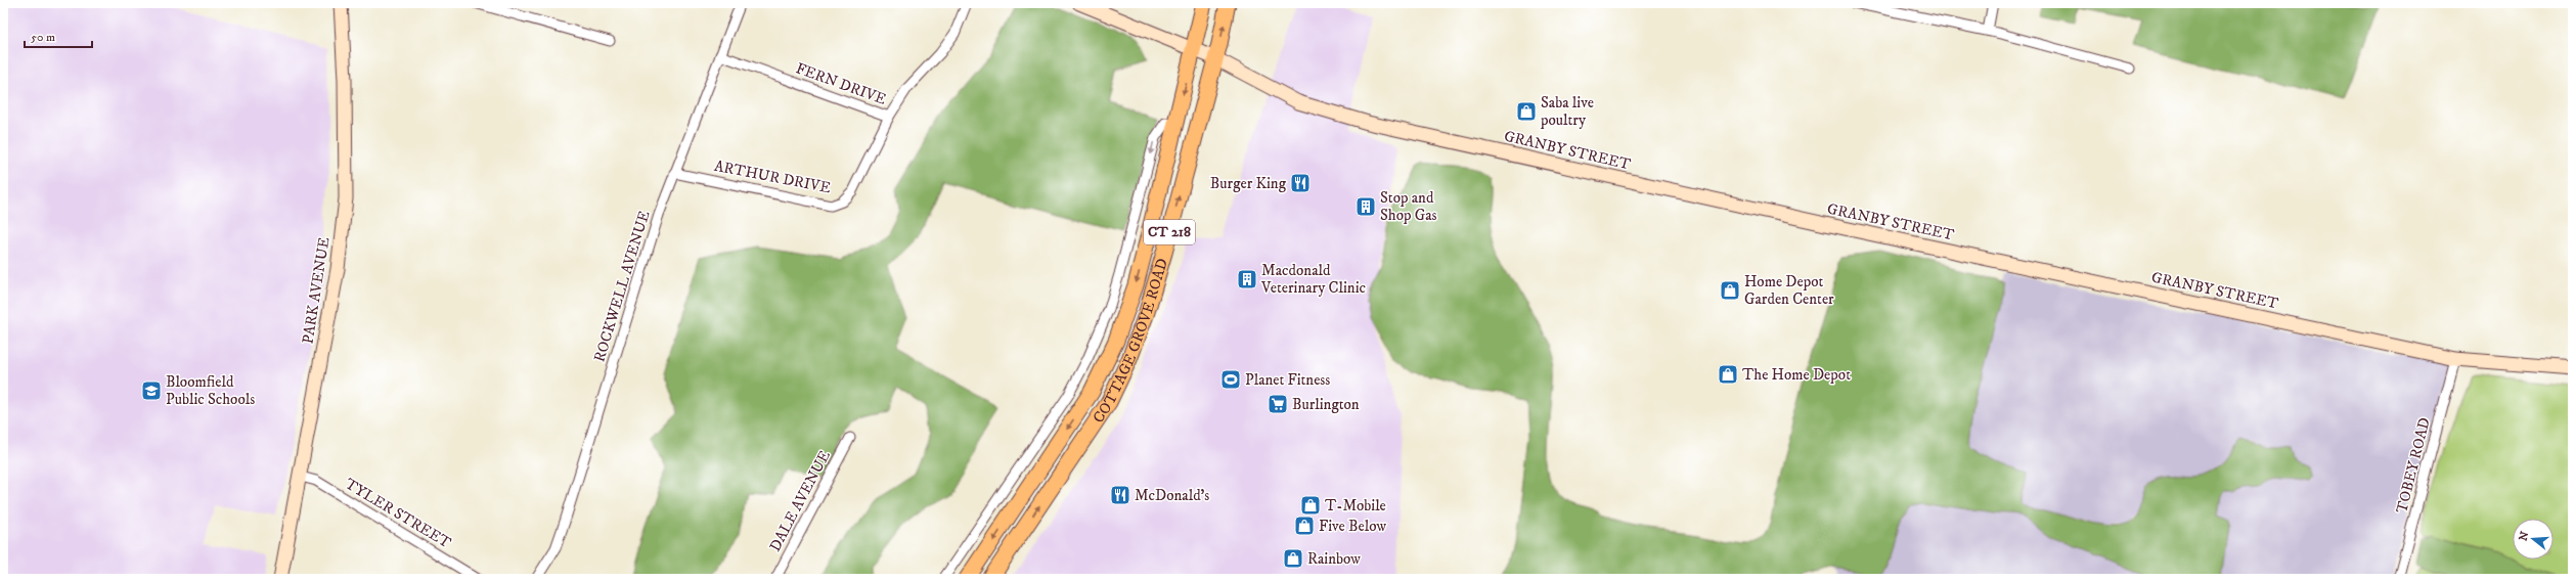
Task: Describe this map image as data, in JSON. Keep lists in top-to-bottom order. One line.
{"streets":{"main road":["GRANBY STREET","CT 218","PARK AVENUE","COTTAGE GROVE ROAD"],"street":["FERN DRIVE","ARTHUR DRIVE","ROCKWELL AVENUE","TOBEY ROAD","DALE AVENUE","TYLER STREET"]},"crossings":[["FERN DRIVE","ARTHUR DRIVE"],["FERN DRIVE","ROCKWELL AVENUE"],["GRANBY STREET","COTTAGE GROVE ROAD"],["GRANBY STREET","TOBEY ROAD"],["ARTHUR DRIVE","ROCKWELL AVENUE"],["PARK AVENUE","TYLER STREET"]],"places":{"shop":["Saba live poultry","Home Depot Garden Center","The Home Depot","T-Mobile","Five Below","Rainbow"],"restaurant":["Burger King","McDonald's"],"building":["Stop and Shop Gas","Macdonald Veterinary Clinic"],"sports":["Planet Fitness"],"school or university":["Bloomfield Public Schools"],"supermarket":["Burlington"]},"scale_bar":"50 m","north":"left"}
